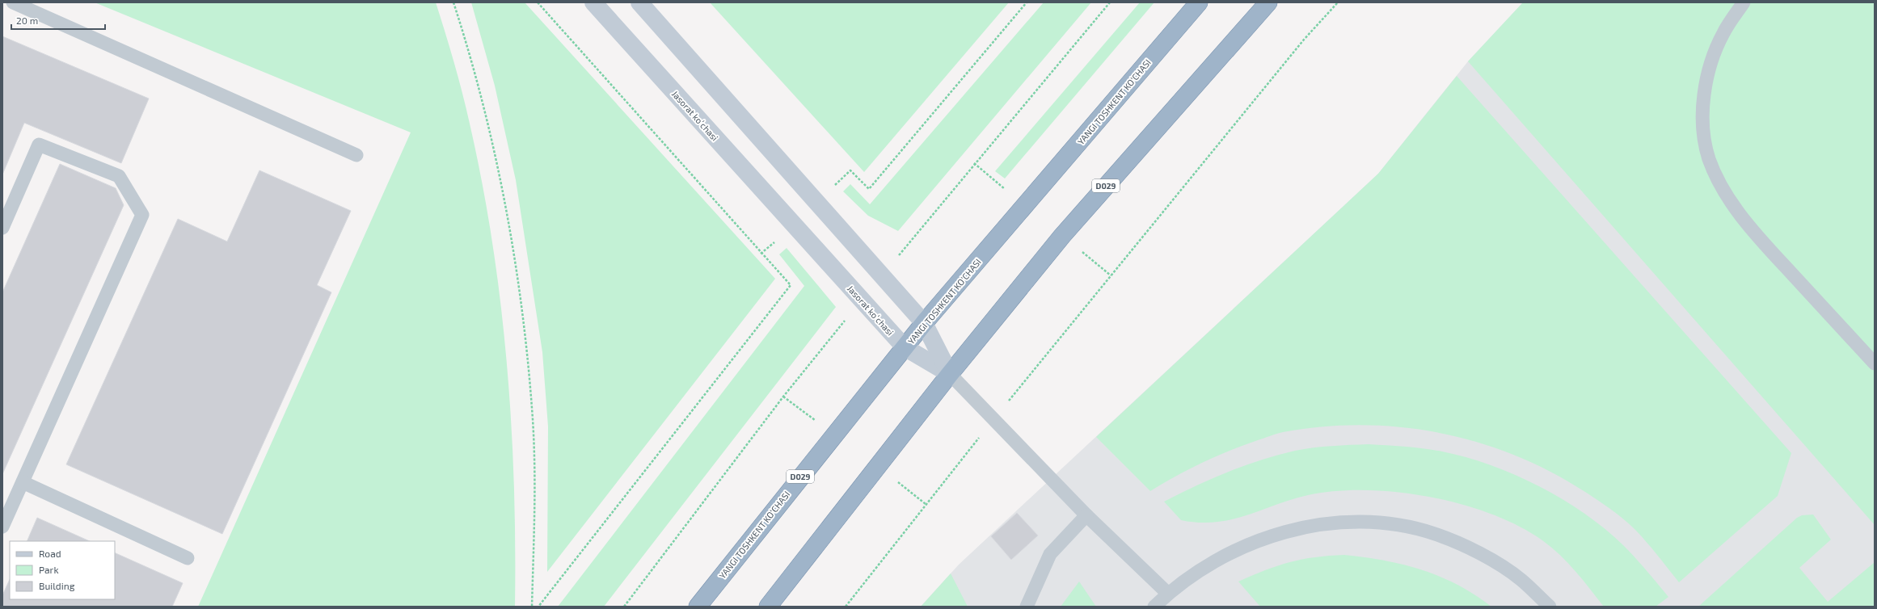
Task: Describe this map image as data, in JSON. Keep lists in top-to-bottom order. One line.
{"streets":{"highway":["YANGI TOSHKENT KO‘CHASI","D029"],"main road":["Jasorat koʻchasi"]},"crossings":[["YANGI TOSHKENT KO‘CHASI","Jasorat koʻchasi"],["Jasorat koʻchasi","D029"]],"legend":["Road","Park","Building"],"scale_bar":"20 m"}
